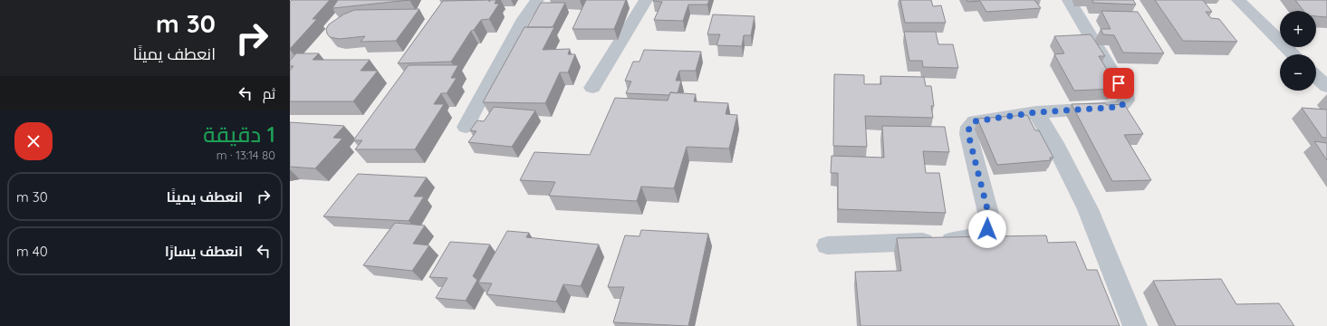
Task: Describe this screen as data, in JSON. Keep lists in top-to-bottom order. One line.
{"page":{"turn":["30 m","انعطف يمينًا"],"map_buttons":["+","−"],"then":"ثم","heading":["1 دقيقة","80 m · 13:14"],"list":[{"name":"انعطف يمينًا","value":"30 m"},{"name":"انعطف يسارًا","value":"40 m"}]}}
